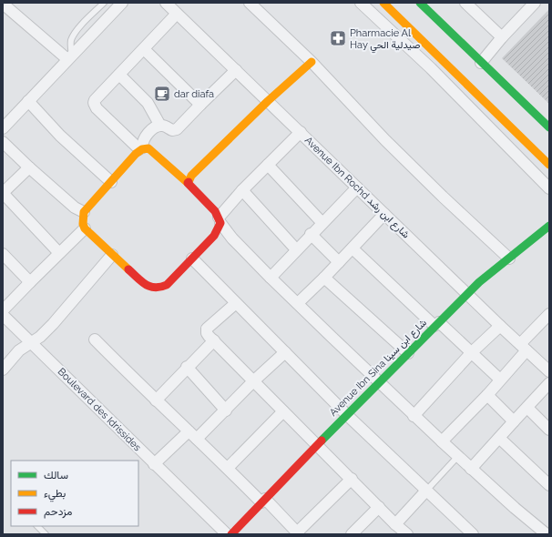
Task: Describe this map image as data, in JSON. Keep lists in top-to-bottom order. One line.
{"streets":{"street":["Avenue Ibn Rochd شارع ابن رشد","Avenue Ibn Sina شارع ابن سينا","Boulevard des Idrissides"]},"crossings":[["Avenue Ibn Rochd شارع ابن رشد","Avenue Ibn Sina شارع ابن سينا"]],"places":{"pharmacy":["Pharmacie Al Hay صيدلية الحي"],"cafe":["dar diafa"]},"legend":["سالك","بطيء","مزدحم"]}
